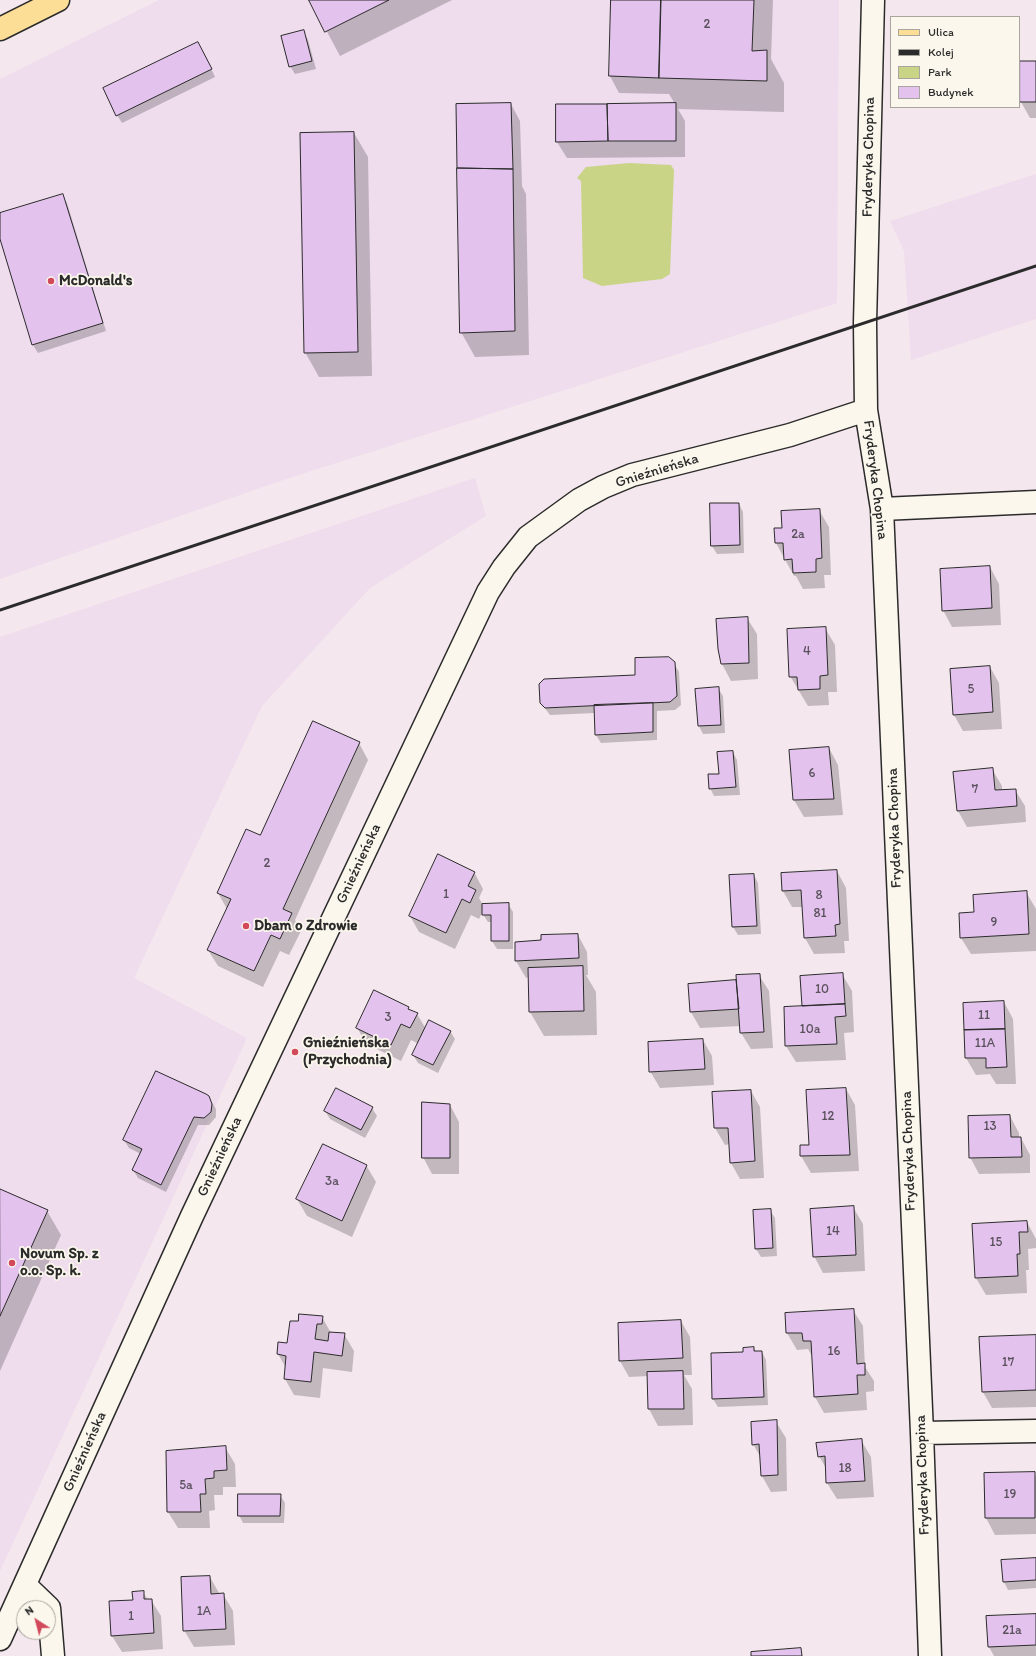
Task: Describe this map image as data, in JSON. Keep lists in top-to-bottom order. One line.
{"streets":{"street":["Fryderyka Chopina","Gnieźnieńska"]},"crossings":[["Fryderyka Chopina","Gnieźnieńska"]],"places":["McDonald's","Dbam o Zdrowie","Gnieźnieńska (Przychodnia)","Novum Sp. z o.o. Sp. k."],"house_numbers":["2","2a","4","5","6","7","2","1","8","81","9","10","11","3","10a","11A","12","13","3a","14","15","16","17","18","5a","19","1A","1","21a"],"legend":["Ulica","Kolej","Park","Budynek"],"north":"top left"}
